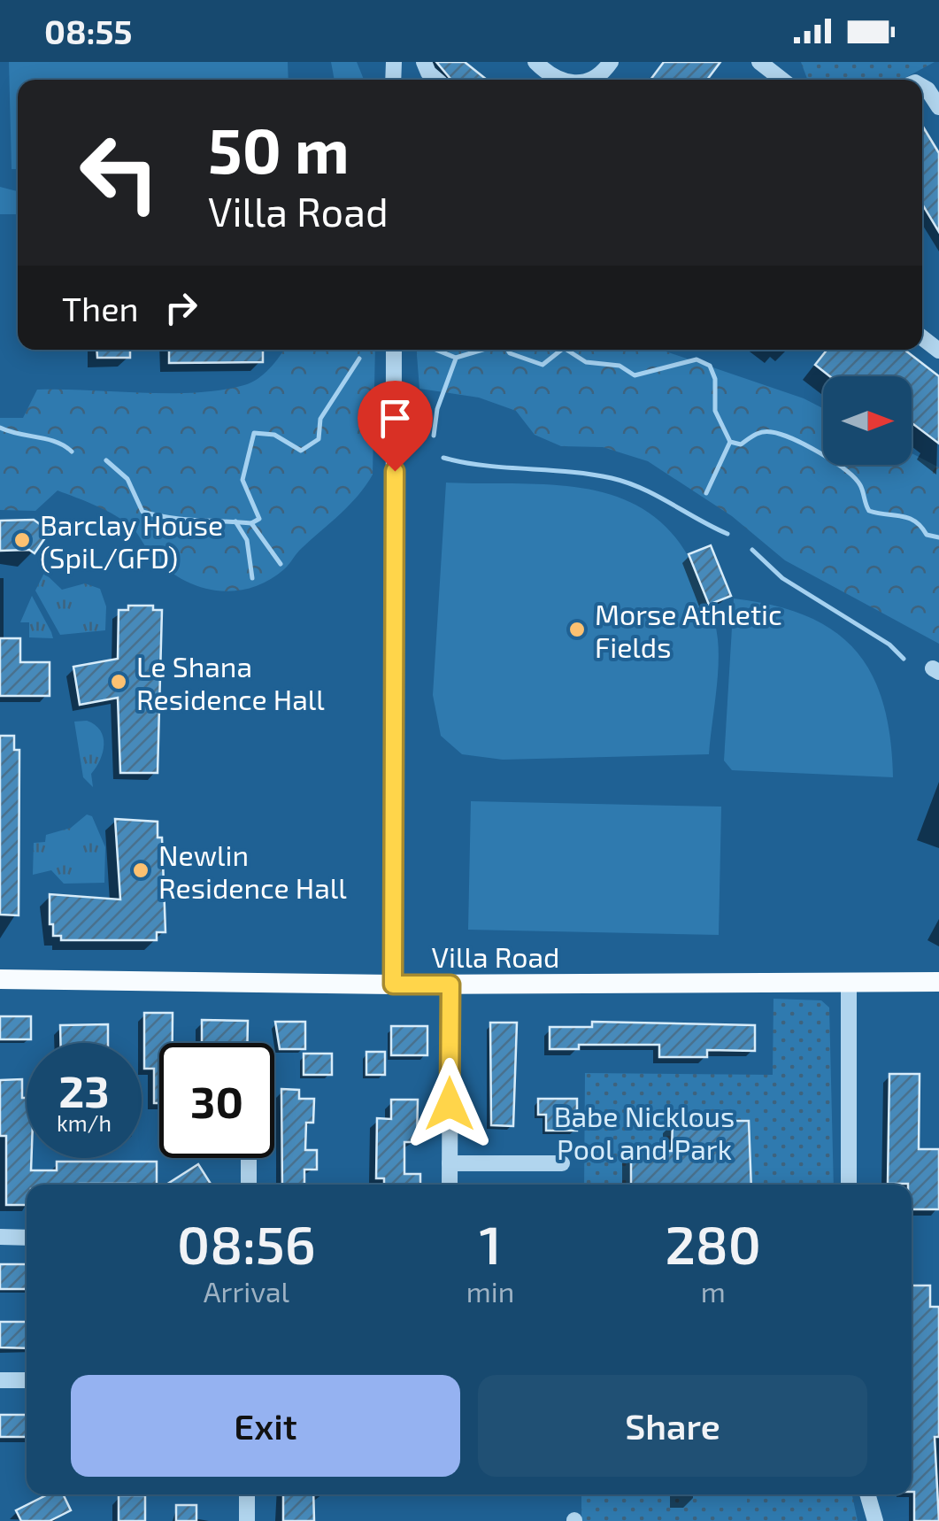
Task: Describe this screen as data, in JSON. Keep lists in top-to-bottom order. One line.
{"streets":{"main road":["Villa Road"]},"parks":["Babe Nicklous Pool and Park"],"places":["Barclay House (SpiL/GFD)","Morse Athletic Fields","Le Shana Residence Hall","Newlin Residence Hall"],"north":"right","page":{"status":"08:55","turn":["50 m","Villa Road"],"then":"Then","speed":"23 km/h","limit":"30","eta":["08:56","Arrival","1","min","280","m"],"buttons":["Exit","Share"]}}
